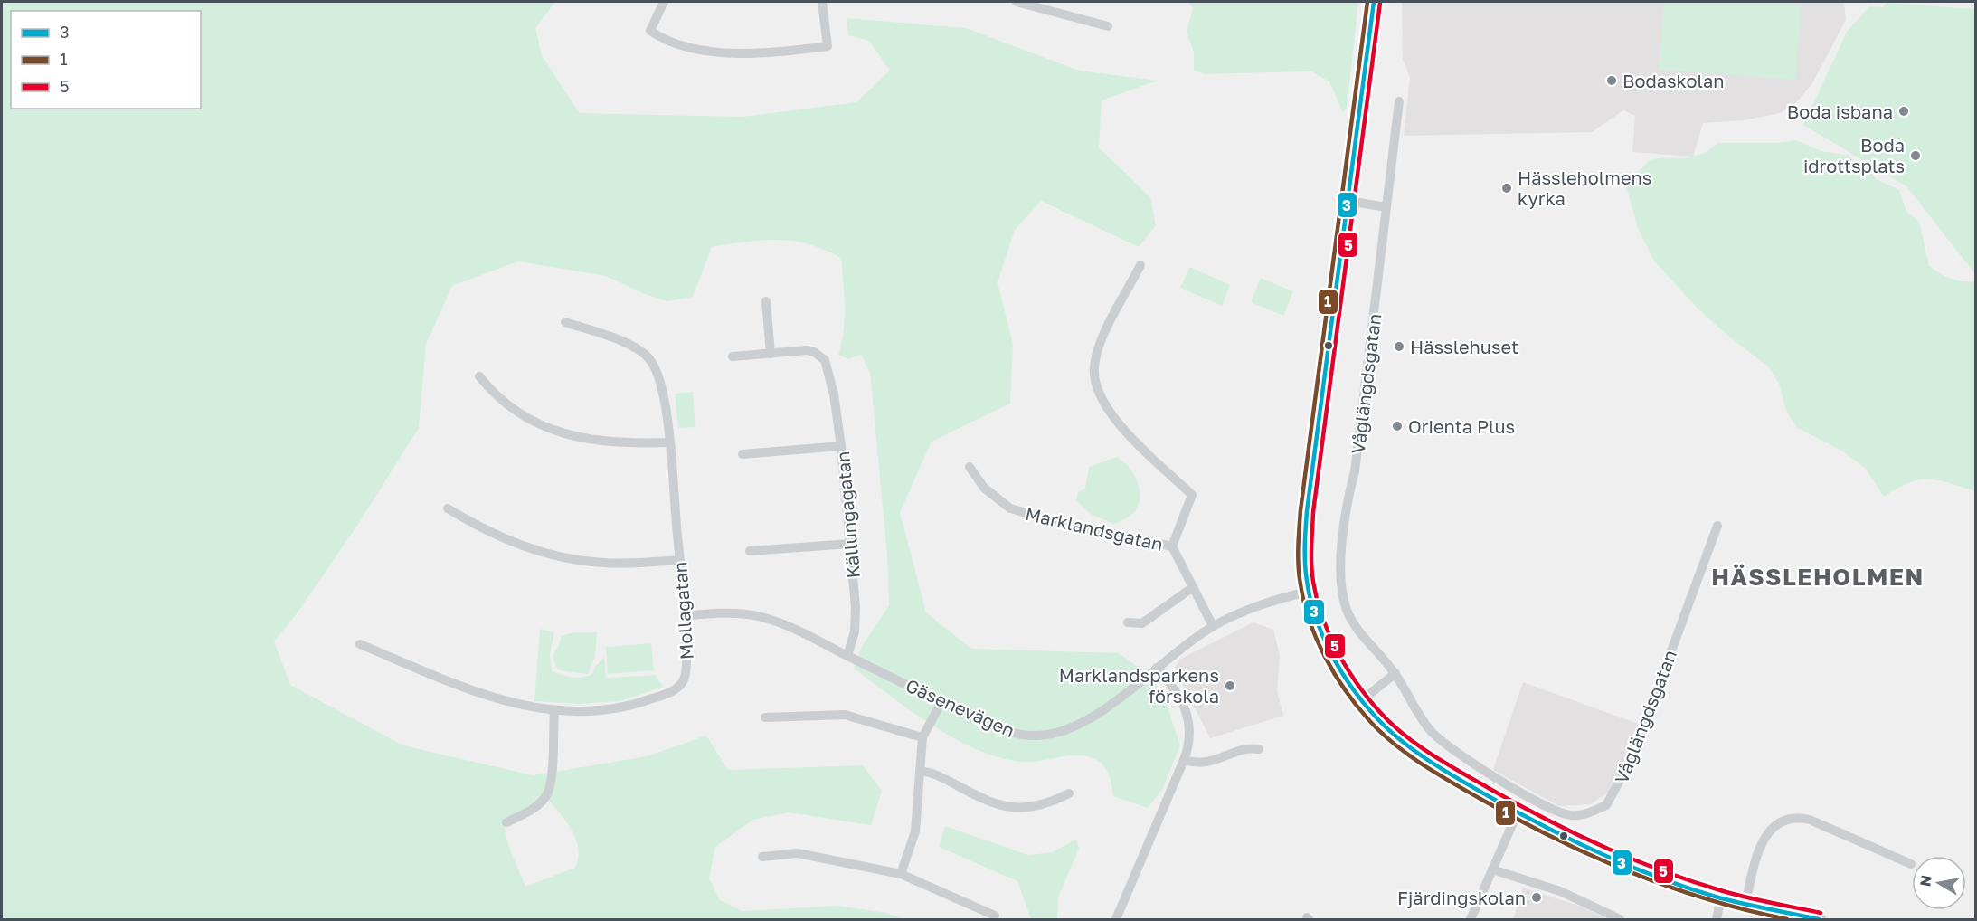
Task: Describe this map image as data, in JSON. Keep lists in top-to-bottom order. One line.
{"streets":{"street":["Våglängdsgatan","Källungagatan","Marklandsgatan","Mollagatan","Gäsenevägen"]},"crossings":[["Källungagatan","Gäsenevägen"],["Marklandsgatan","Gäsenevägen"],["Mollagatan","Gäsenevägen"]],"districts":["HÄSSLEHOLMEN"],"places":["Bodaskolan","Boda isbana","Boda idrottsplats","Hässleholmens kyrka","Hässlehuset","Orienta Plus","Marklandsparkens förskola","Fjärdingskolan"],"lines":["transit line 3","transit line 1","transit line 5"],"legend":["3","1","5"],"north":"left"}
